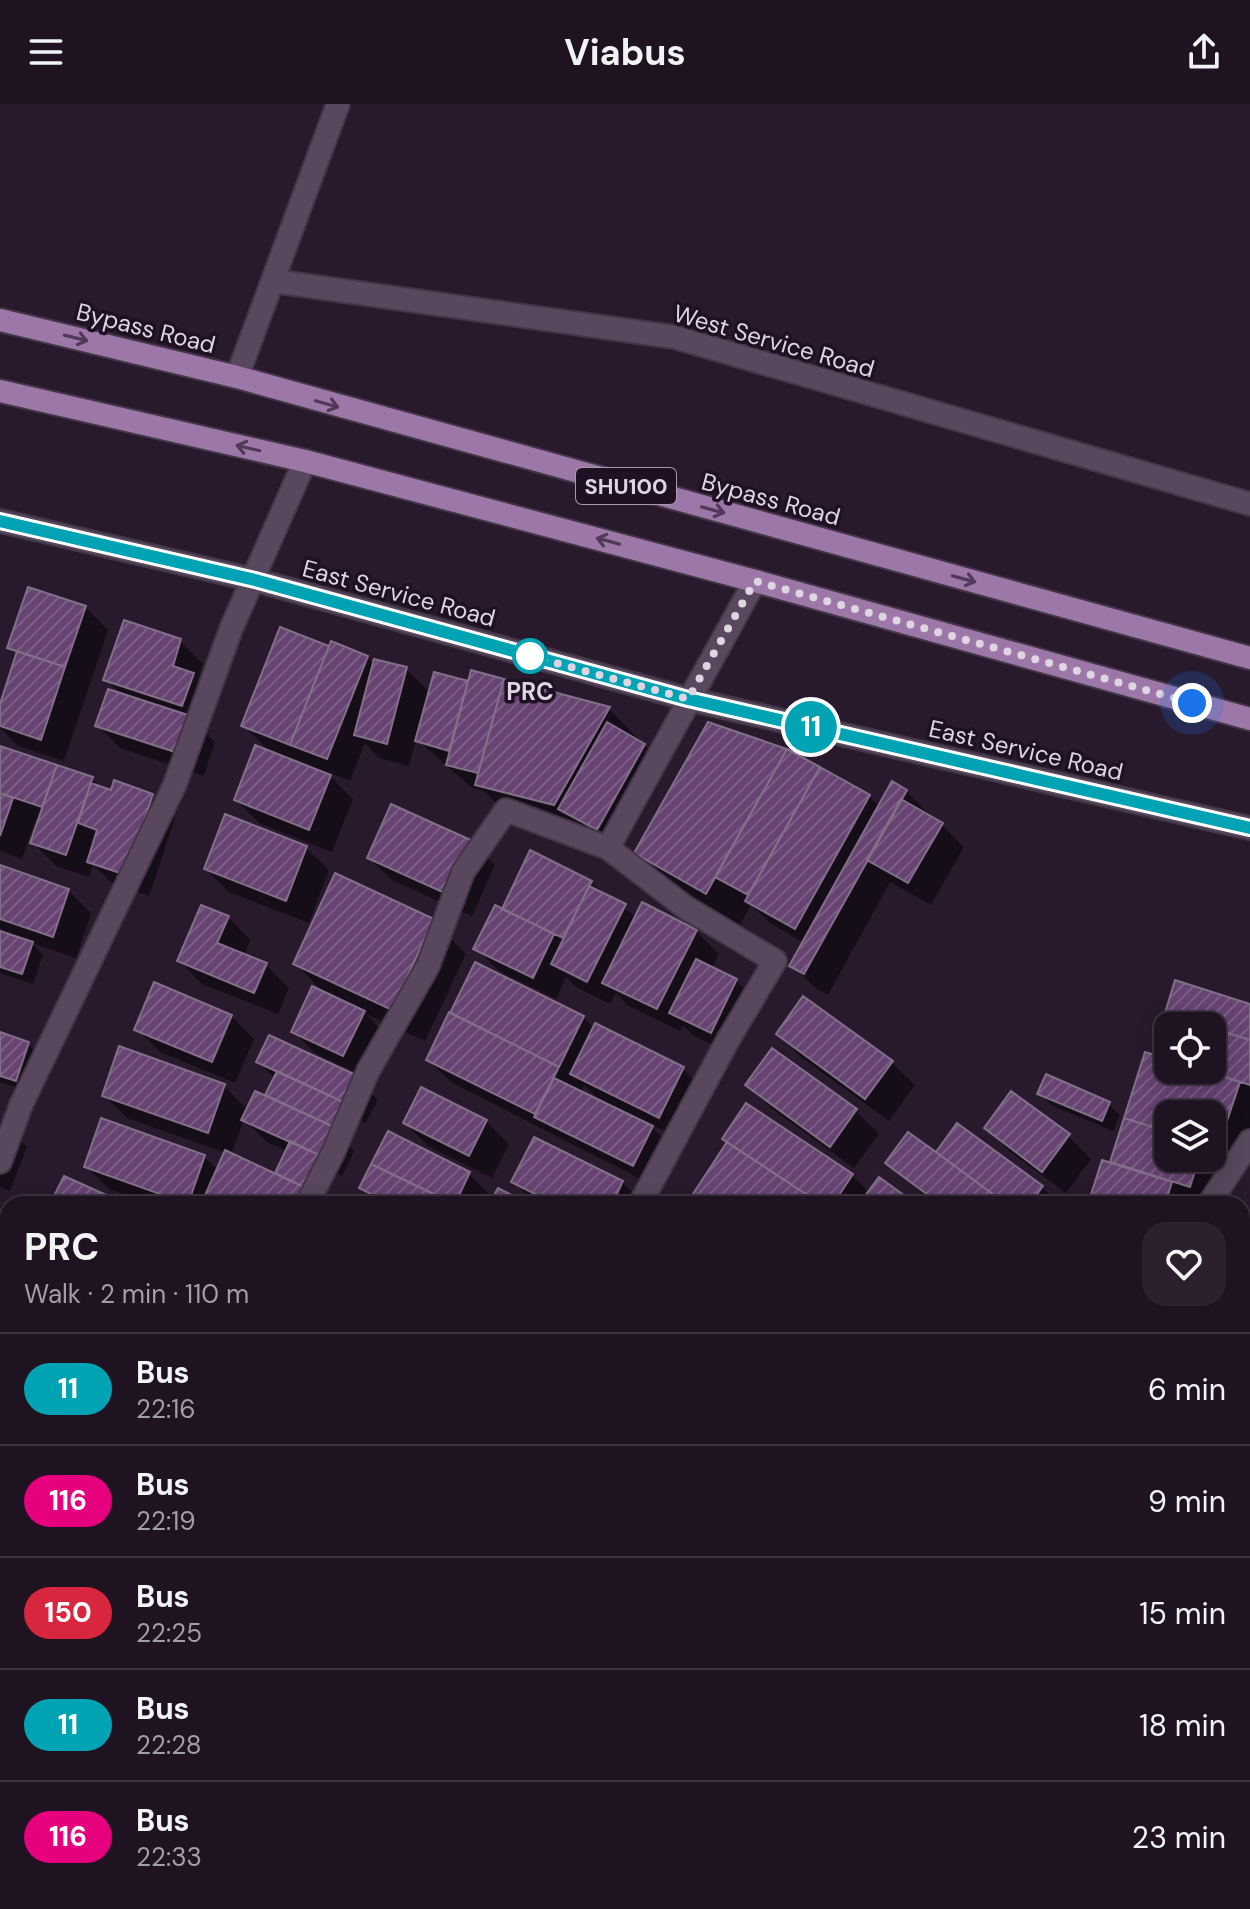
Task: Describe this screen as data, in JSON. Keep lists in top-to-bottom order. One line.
{"streets":{"main road":["Bypass Road","SHU100"],"street":["West Service Road","East Service Road"]},"places":["PRC"],"lines":["bus line 11"],"page":{"header":"Viabus","on_map":"11","heading":["PRC","Walk · 2 min · 110 m"],"list":[{"mark":"11","name":"Bus","note":"22:16","value":"6 min"},{"mark":"116","name":"Bus","note":"22:19","value":"9 min"},{"mark":"150","name":"Bus","note":"22:25","value":"15 min"},{"mark":"11","name":"Bus","note":"22:28","value":"18 min"},{"mark":"116","name":"Bus","note":"22:33","value":"23 min"}]}}
